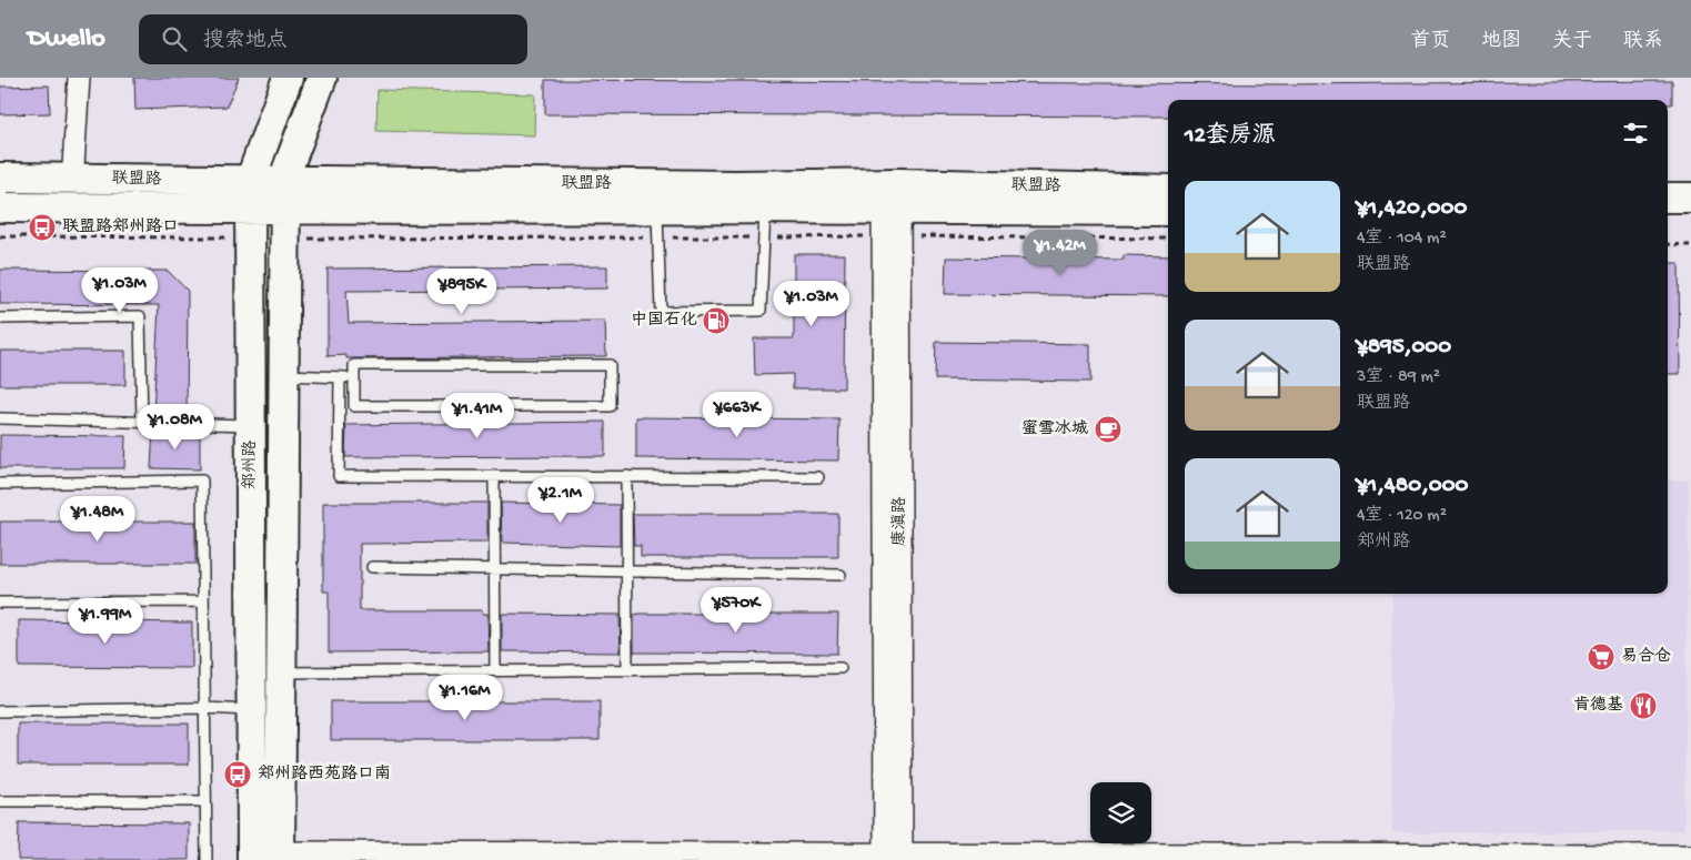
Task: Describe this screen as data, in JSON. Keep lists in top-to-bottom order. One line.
{"streets":{"main road":["联盟路","郑州路"],"street":["康滇路"]},"crossings":[["联盟路","郑州路"],["联盟路","康滇路"]],"places":{"bus stop":["联盟路郑州路口","郑州路西苑路口南"],"fuel station":["中国石化"],"cafe":["蜜雪冰城"],"supermarket":["易合仓"],"restaurant":["肯德基"]},"page":{"header":"Dwello","search":"搜索地点","nav":["首页","地图","关于","联系"],"heading":"12套房源","list":[{"name":"¥1,420,000","note":"4室 · 104 m² · 联盟路"},{"name":"¥895,000","note":"3室 · 89 m² · 联盟路"},{"name":"¥1,480,000","note":"4室 · 120 m² · 郑州路"}],"price":["¥1.42M","¥1.03M","¥895K","¥1.03M","¥663K","¥1.41M","¥1.08M","¥2.1M","¥1.48M","¥570K","¥1.99M","¥1.16M"]}}
